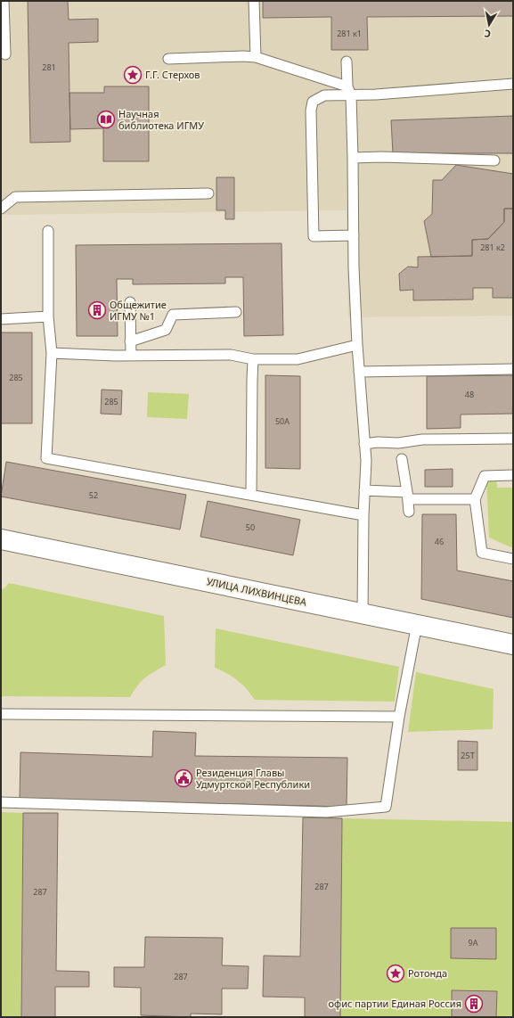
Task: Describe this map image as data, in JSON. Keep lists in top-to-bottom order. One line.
{"streets":{"street":["УЛИЦА ЛИХВИНЦЕВА"]},"places":{"place":["Г.Г. Стерхов","Ротонда"],"library":["Научная библиотека ИГМУ"],"building":["Общежитие ИГМУ №1","офис партии Единая Россия"],"public building":["Резиденция Главы Удмуртской Республики"]},"house_numbers":["281 к1","281","281 к2","285","48","285","50А","52","50","46","25Т","287","287","9А","287"],"north":"bottom"}
